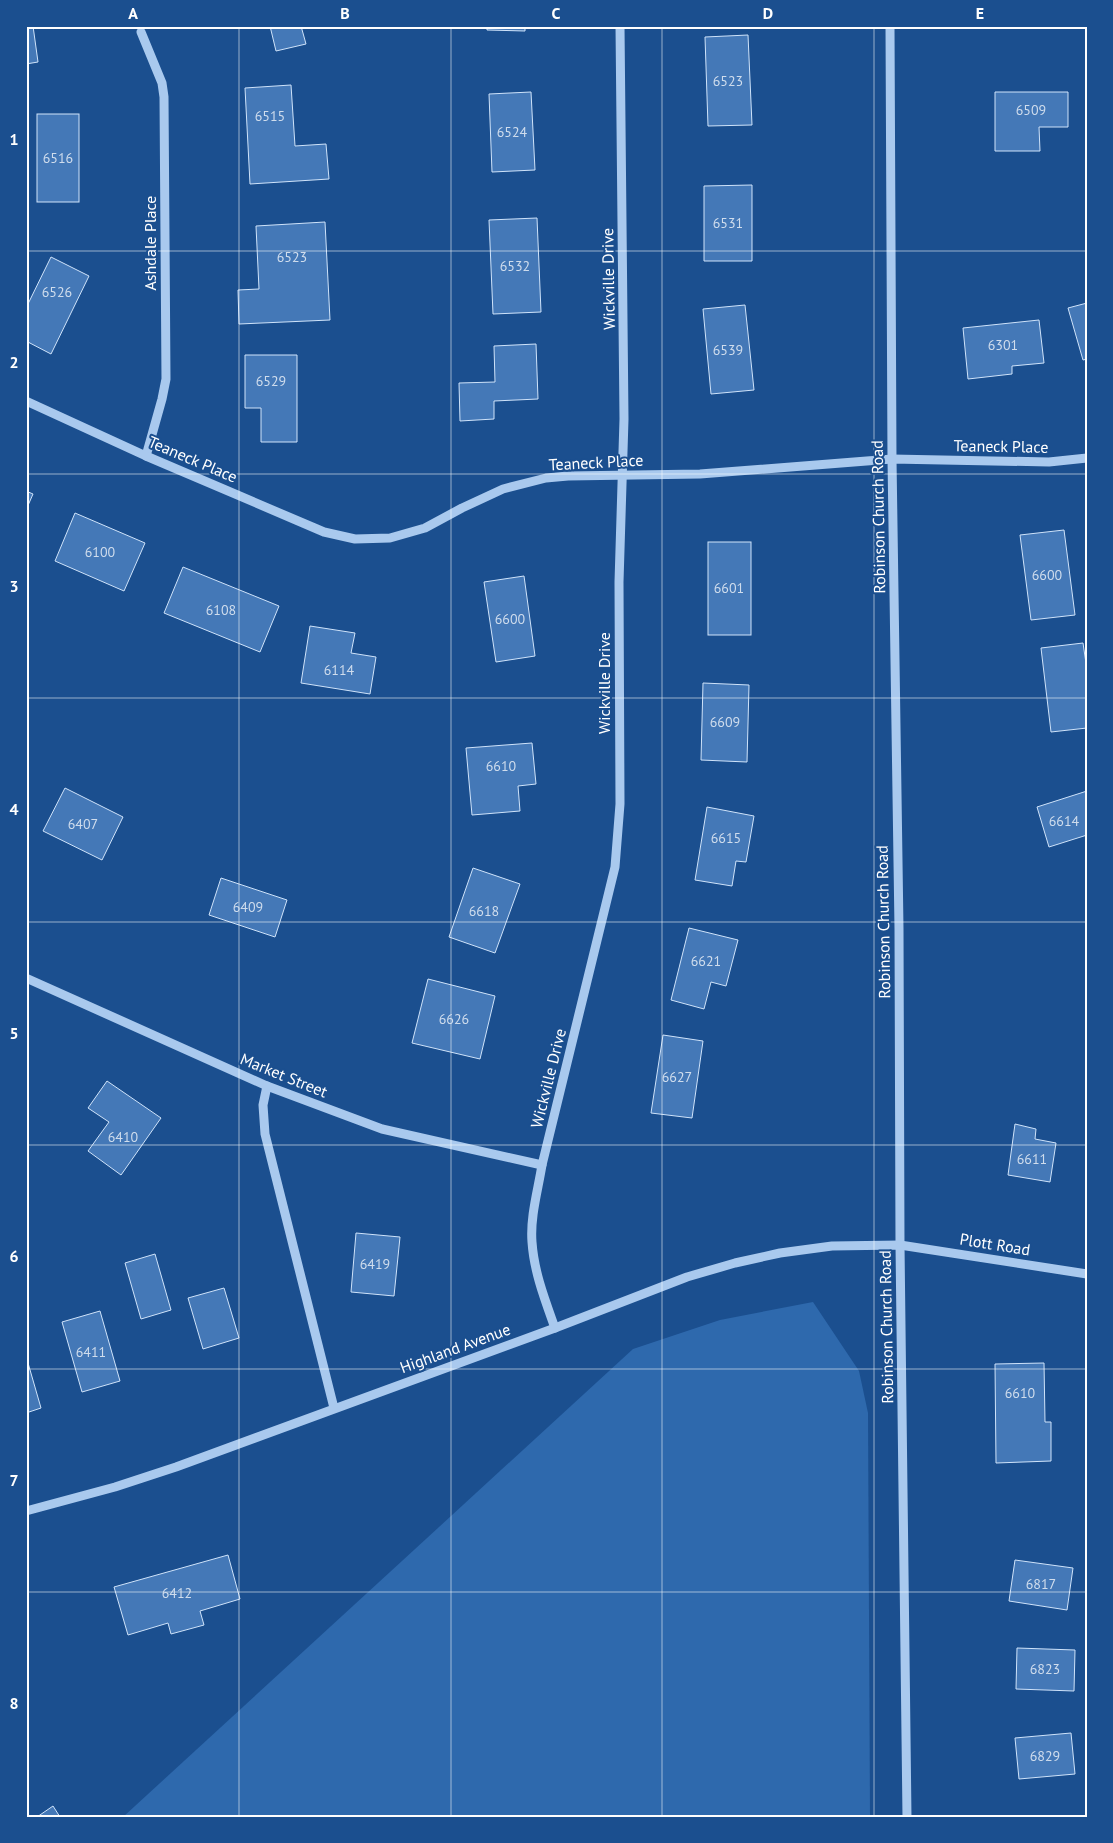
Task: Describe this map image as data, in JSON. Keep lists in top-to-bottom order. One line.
{"streets":{"street":["Ashdale Place","Wickville Drive","Teaneck Place","Robinson Church Road","Market Street","Plott Road","Highland Avenue"]},"crossings":[["Ashdale Place","Teaneck Place"],["Wickville Drive","Teaneck Place"],["Wickville Drive","Market Street"],["Wickville Drive","Highland Avenue"],["Teaneck Place","Robinson Church Road"],["Robinson Church Road","Plott Road"],["Robinson Church Road","Highland Avenue"],["Plott Road","Highland Avenue"]],"house_numbers":["6523","6509","6515","6524","6516","6531","6523","6532","6526","6301","6539","6529","6100","6600","6601","6108","6600","6114","6609","6610","6614","6407","6615","6409","6618","6621","6626","6627","6410","6611","6419","6411","6610","6817","6412","6823","6829"],"grid":{"columns":["A","B","C","D","E"],"rows":["1","2","3","4","5","6","7","8"]}}
